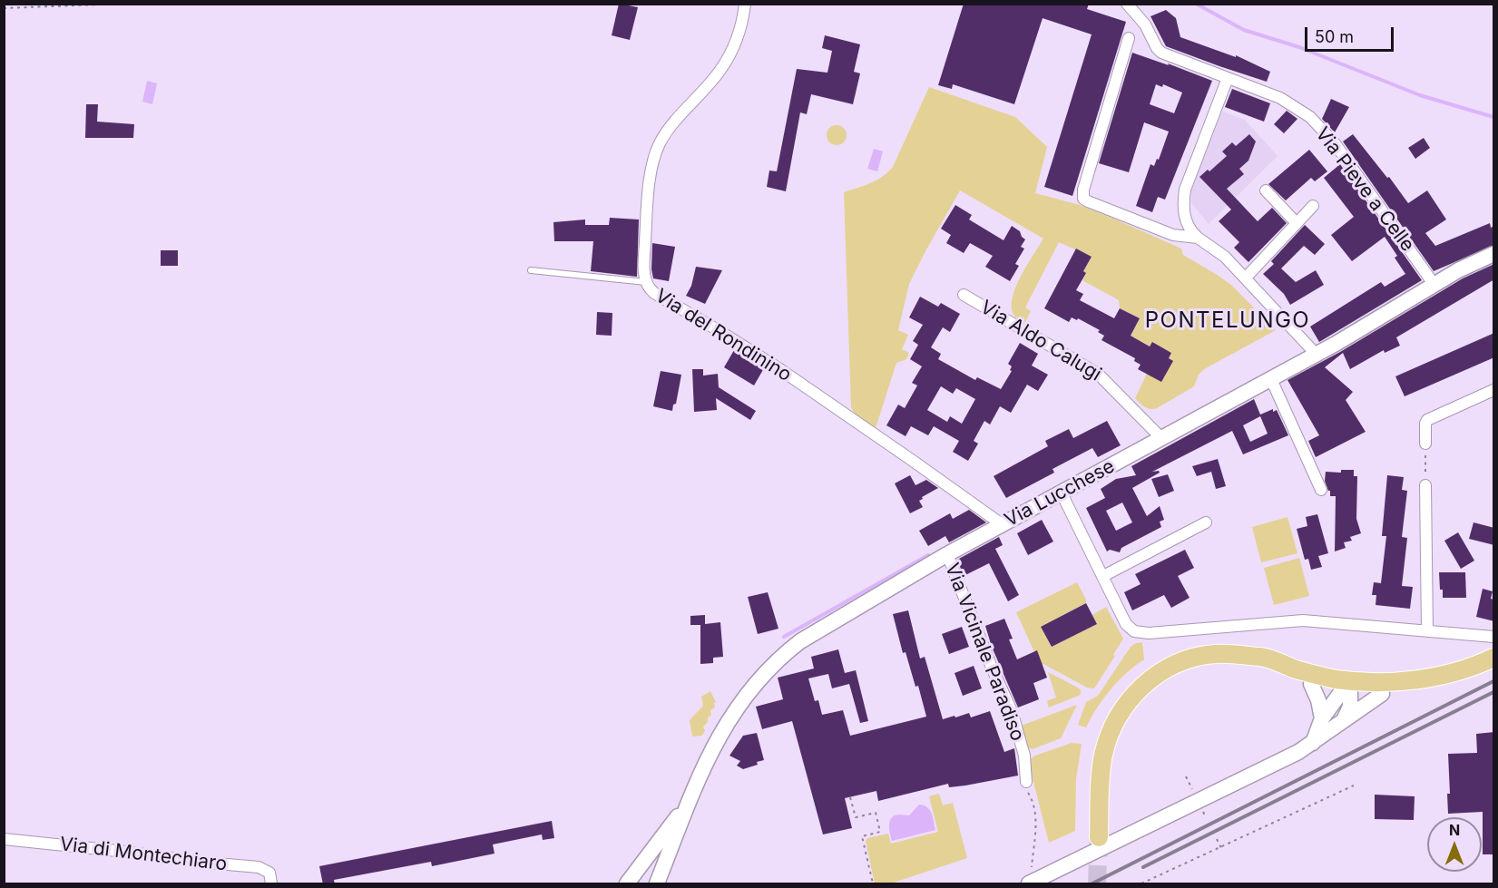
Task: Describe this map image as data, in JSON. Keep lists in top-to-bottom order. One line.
{"streets":{"street":["Via Pieve a Celle","Via del Rondinino","Via Aldo Calugi","Via Lucchese","Via Vicinale Paradiso","Via di Montechiaro"]},"crossings":[["Via Pieve a Celle","Via Lucchese"],["Via del Rondinino","Via Lucchese"],["Via Aldo Calugi","Via Lucchese"],["Via Lucchese","Via Vicinale Paradiso"]],"districts":["PONTELUNGO"],"scale_bar":"50 m","north":"top"}
